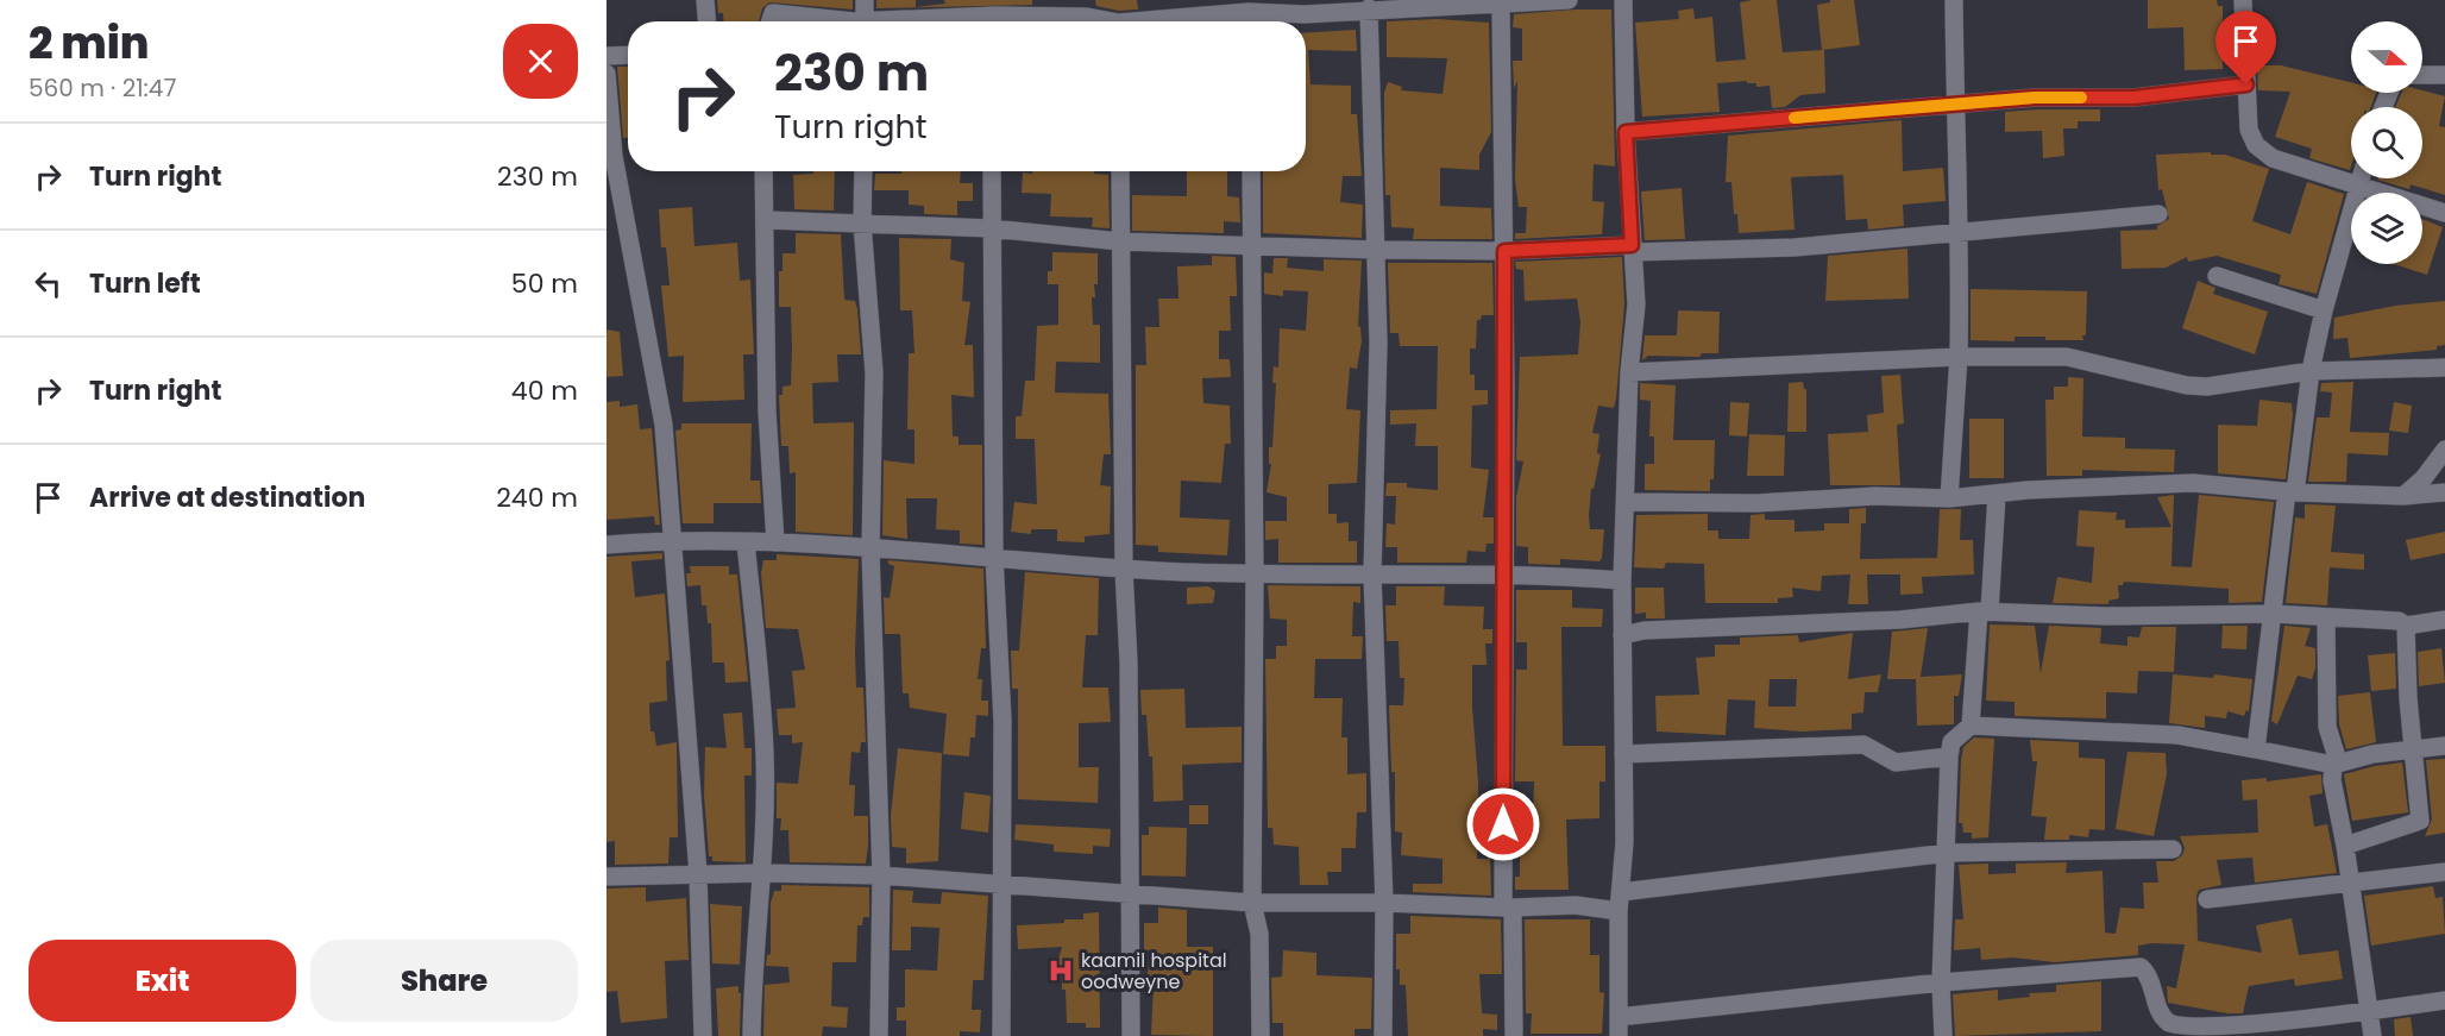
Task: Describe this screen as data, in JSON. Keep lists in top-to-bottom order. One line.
{"places":{"hospital":["kaamil hospital oodweyne"]},"north":"right","page":{"heading":["2 min","560 m · 21:47"],"turn":["230 m","Turn right"],"list":[{"name":"Turn right","value":"230 m"},{"name":"Turn left","value":"50 m"},{"name":"Turn right","value":"40 m"},{"name":"Arrive at destination","value":"240 m"}],"buttons":["Exit","Share"]}}
